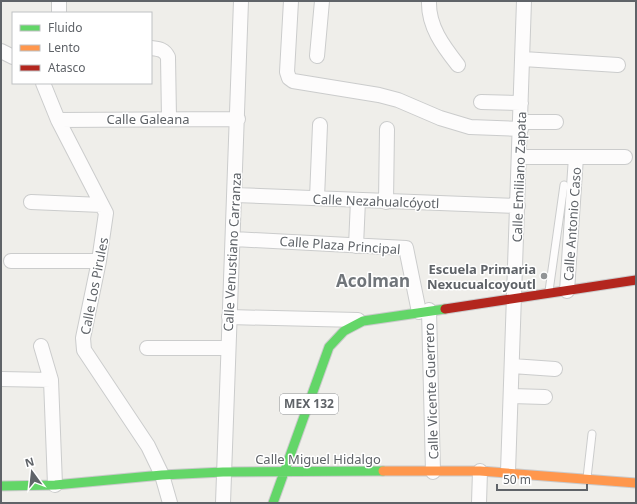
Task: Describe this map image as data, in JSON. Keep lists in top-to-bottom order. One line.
{"streets":{"street":["Calle Galeana","Calle Emiliano Zapata","Calle Nezahualcóyotl","Calle Antonio Caso","Calle Plaza Principal","Calle Venustiano Carranza","Calle Los Pirules","Calle Vicente Guerrero","MEX 132","Calle Miguel Hidalgo"]},"crossings":[["Calle Galeana","Calle Venustiano Carranza"],["Calle Galeana","Calle Los Pirules"],["Calle Emiliano Zapata","Calle Nezahualcóyotl"],["Calle Emiliano Zapata","MEX 132"],["Calle Emiliano Zapata","Calle Miguel Hidalgo"],["Calle Nezahualcóyotl","Calle Venustiano Carranza"],["Calle Antonio Caso","MEX 132"],["Calle Plaza Principal","Calle Venustiano Carranza"],["Calle Plaza Principal","Calle Vicente Guerrero"],["Calle Plaza Principal","MEX 132"],["Calle Venustiano Carranza","Calle Miguel Hidalgo"],["Calle Los Pirules","Calle Miguel Hidalgo"],["Calle Vicente Guerrero","MEX 132"],["Calle Vicente Guerrero","Calle Miguel Hidalgo"],["MEX 132","Calle Miguel Hidalgo"]],"districts":["Acolman"],"places":["Escuela Primaria Nexucualcoyoutl"],"legend":["Fluido","Lento","Atasco"],"scale_bar":"50 m","north":"top"}
